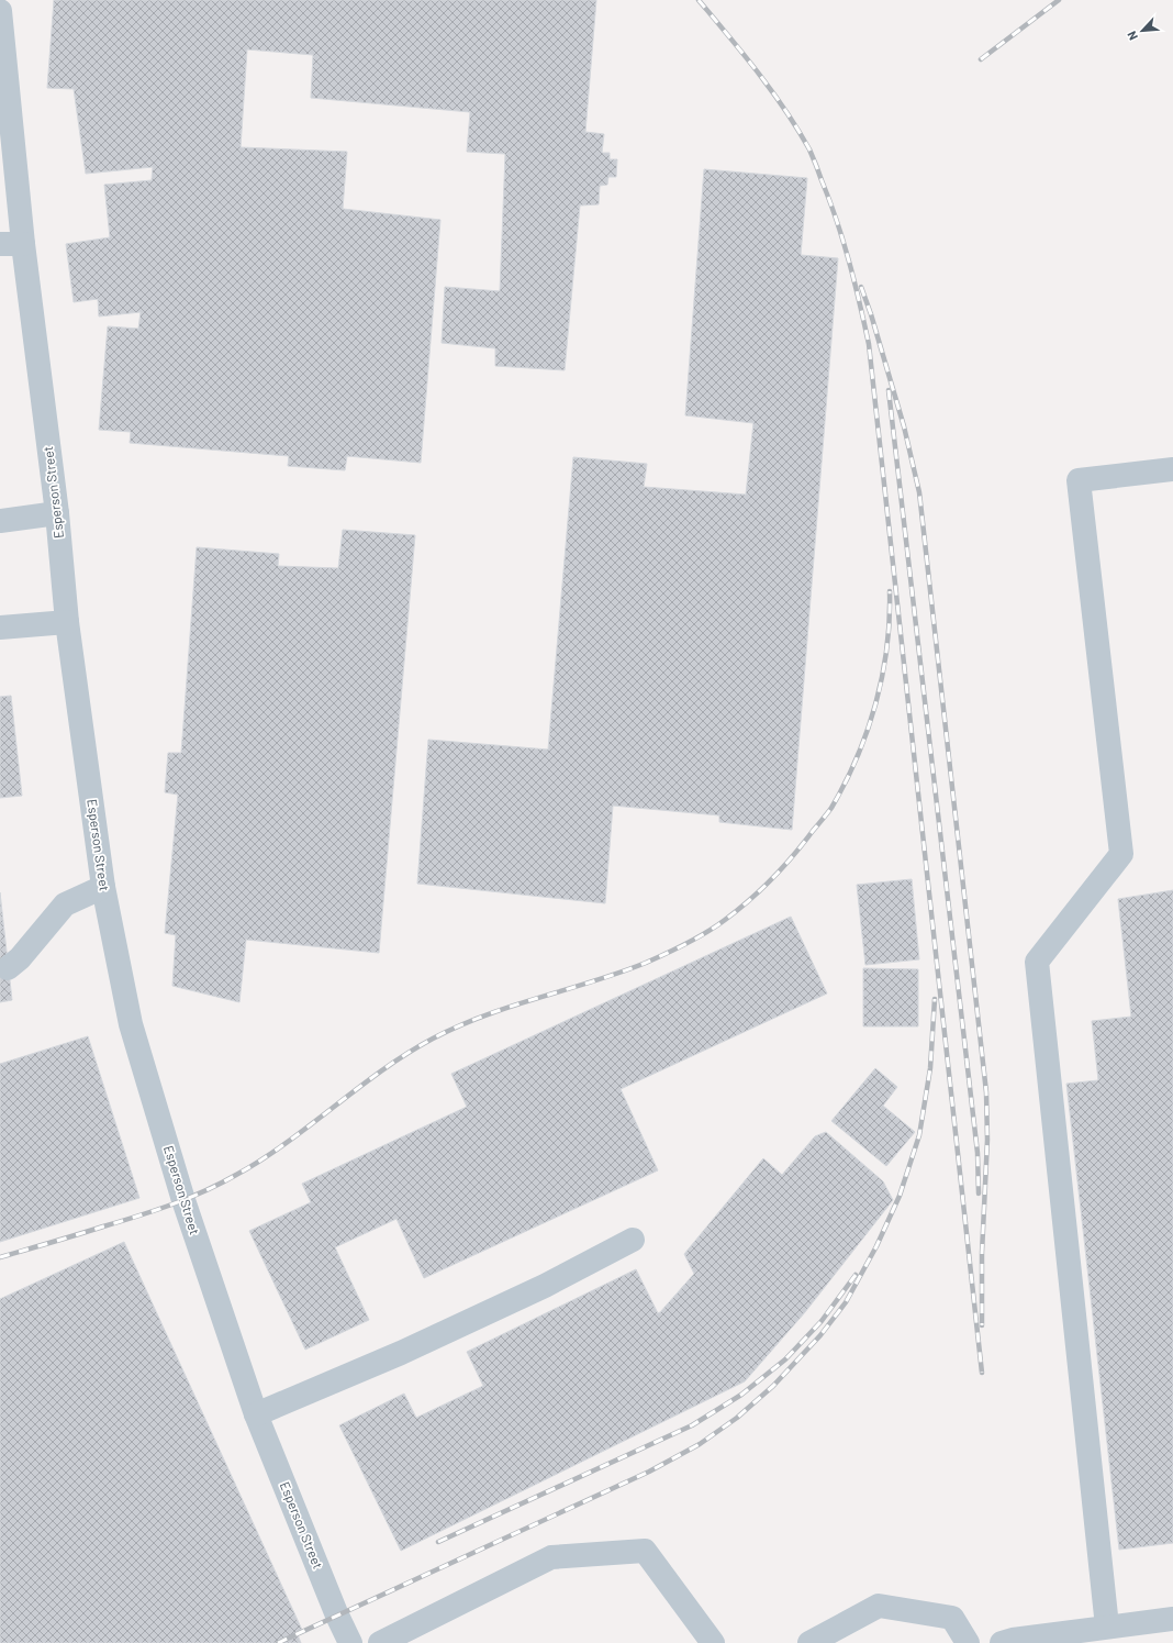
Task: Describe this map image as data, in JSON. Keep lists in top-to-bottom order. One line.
{"streets":{"street":["Esperson Street"]},"north":"bottom left"}
